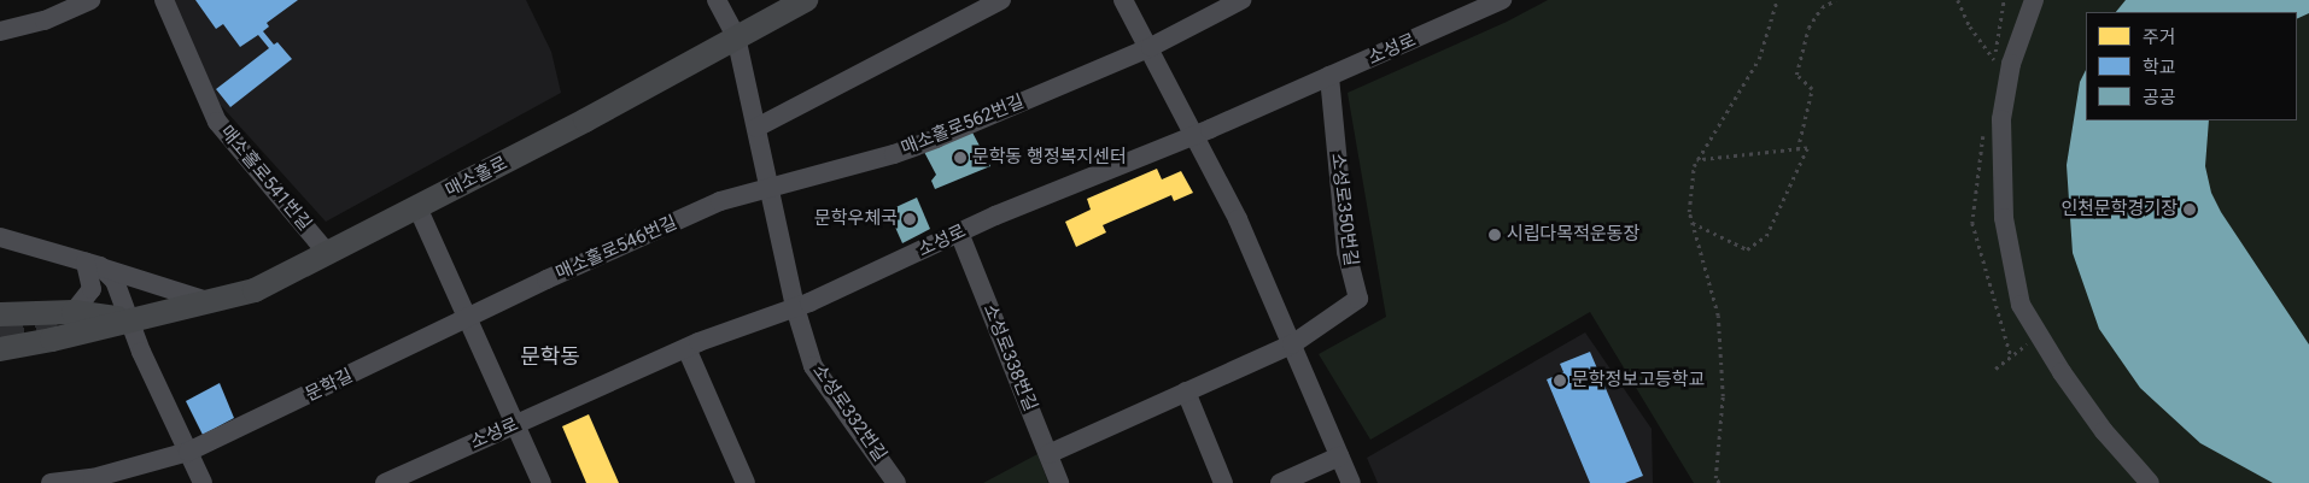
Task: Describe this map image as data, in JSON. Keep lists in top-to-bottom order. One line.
{"streets":{"main road":["매소홀로"],"street":["소성로","매소홀로562번길","매소홀로541번길","소성로350번길","매소홀로546번길","소성로338번길","문학길","소성로332번길"]},"crossings":[["소성로","소성로350번길"],["소성로","소성로338번길"],["소성로","소성로332번길"],["매소홀로562번길","매소홀로546번길"],["매소홀로","매소홀로541번길"],["소성로350번길","소성로338번길"],["매소홀로546번길","문학길"]],"districts":["문학동"],"places":["문학동 행정복지센터","인천문학경기장","문학우체국","시립다목적운동장","문학정보고등학교"],"legend":["주거","학교","공공"]}
